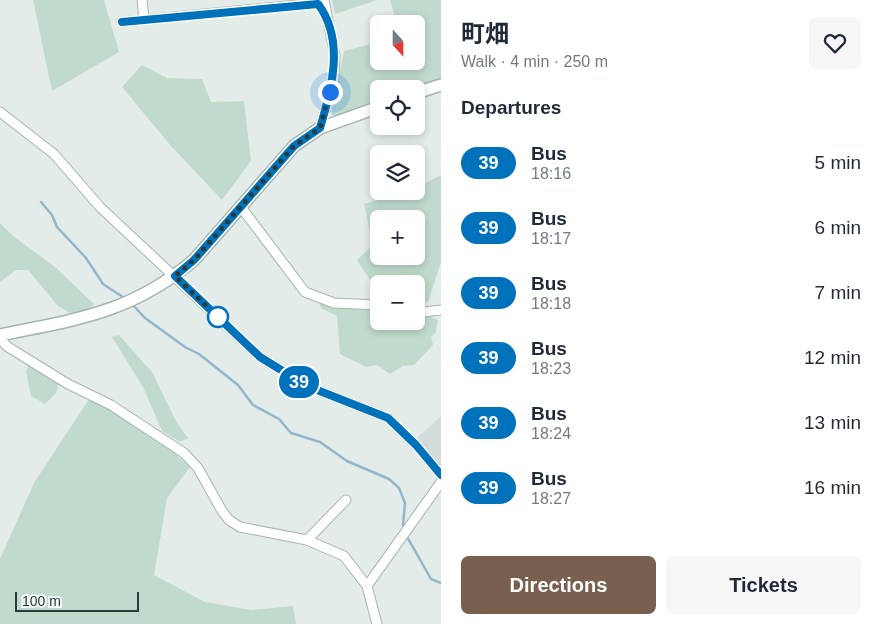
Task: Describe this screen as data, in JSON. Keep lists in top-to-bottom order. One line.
{"lines":["bus line 39"],"scale_bar":"100 m","north":"bottom","page":{"on_map":"39","heading":[["町畑","Walk · 4 min · 250 m"],"Departures"],"map_buttons":["+","−"],"list":[{"mark":"39","name":"Bus","note":"18:16","value":"5 min"},{"mark":"39","name":"Bus","note":"18:17","value":"6 min"},{"mark":"39","name":"Bus","note":"18:18","value":"7 min"},{"mark":"39","name":"Bus","note":"18:23","value":"12 min"},{"mark":"39","name":"Bus","note":"18:24","value":"13 min"},{"mark":"39","name":"Bus","note":"18:27","value":"16 min"}],"buttons":["Directions","Tickets"],"scale":"100 m"}}
